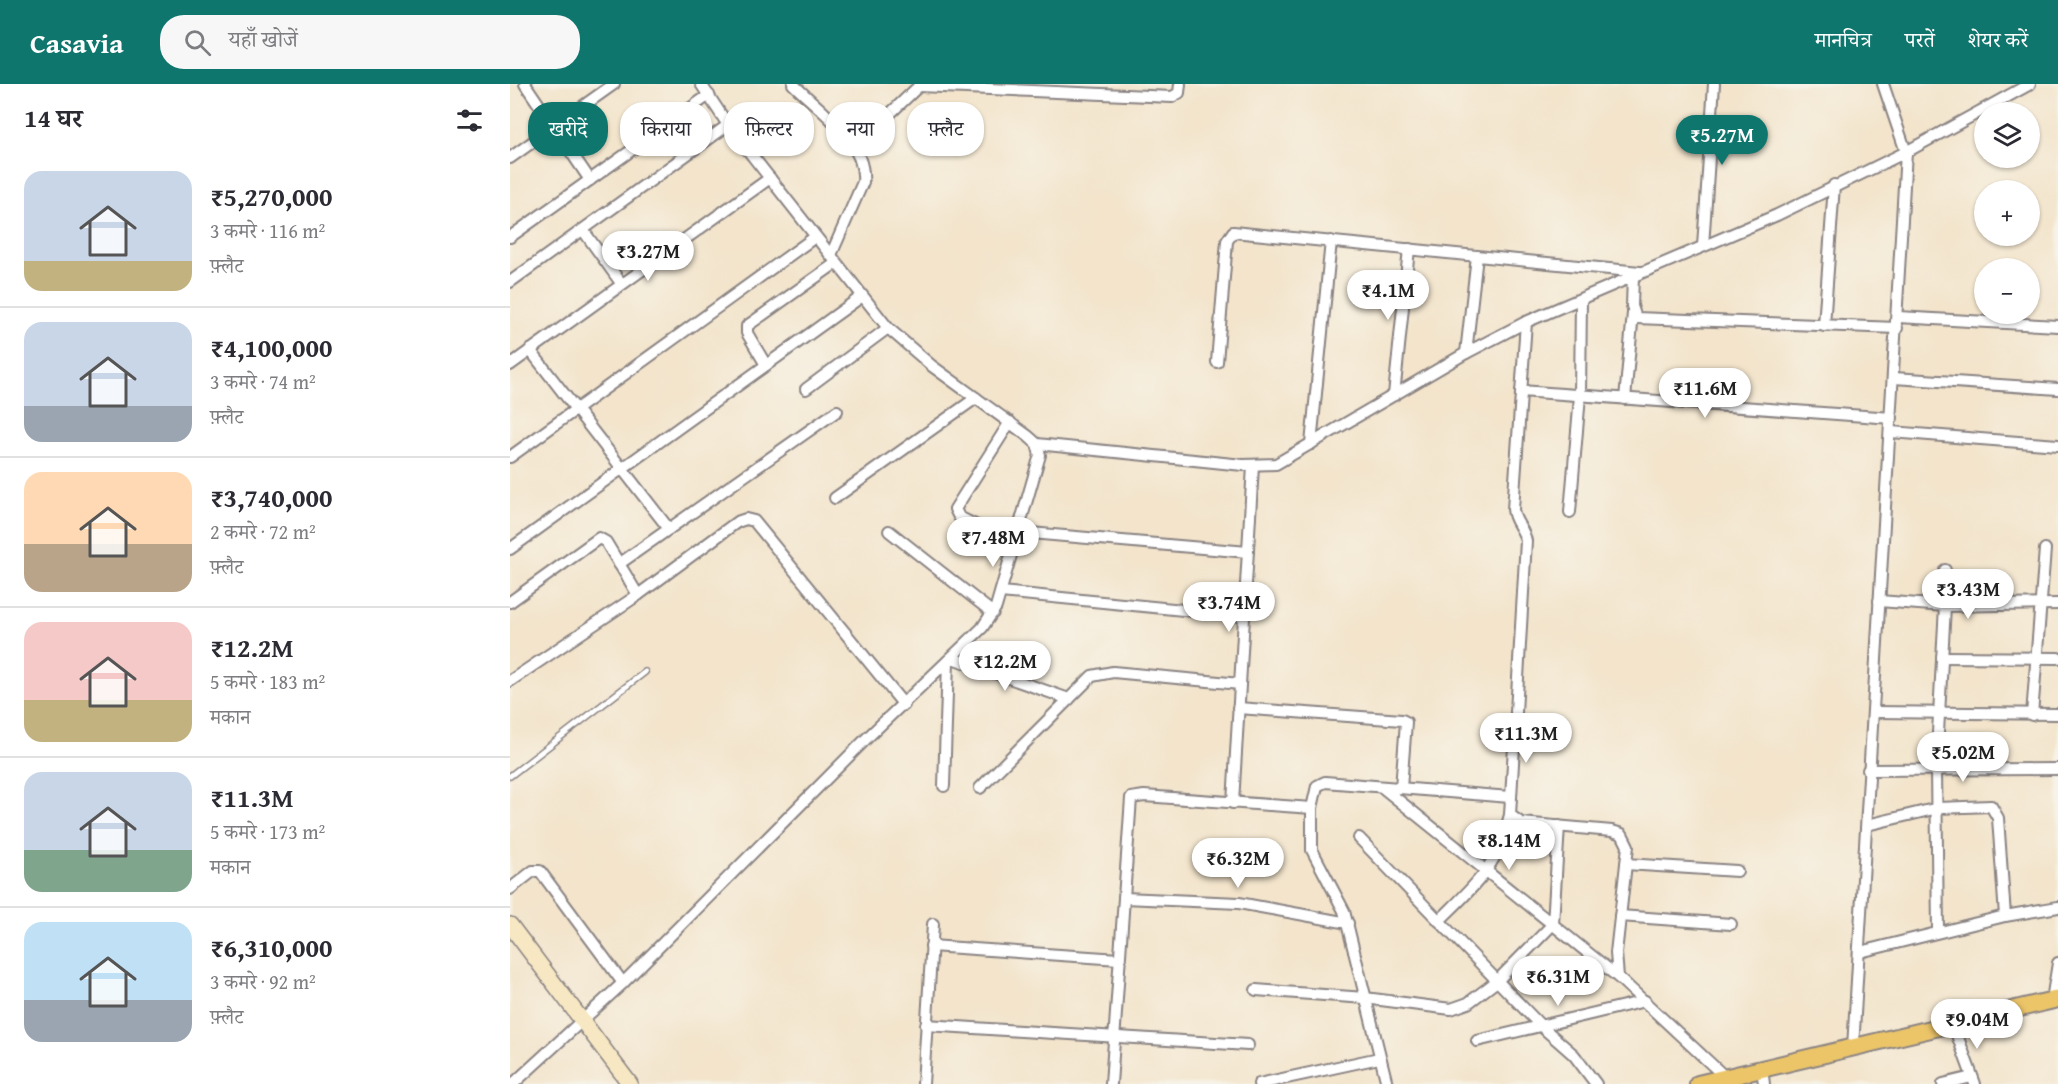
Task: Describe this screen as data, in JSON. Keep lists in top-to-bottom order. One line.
{"page":{"header":"Casavia","search":"यहाँ खोजें","nav":["मानचित्र","परतें","शेयर करें"],"heading":"14 घर","map_buttons":["+","−"],"chip":["खरीदें","किराया","फ़िल्टर","नया","फ़्लैट"],"price":["₹5.27M","₹3.27M","₹4.1M","₹11.6M","₹7.48M","₹3.43M","₹3.74M","₹12.2M","₹11.3M","₹5.02M","₹8.14M","₹6.32M","₹6.31M","₹9.04M"],"list":[{"name":"₹5,270,000","note":"3 कमरे · 116 m² · फ़्लैट"},{"name":"₹4,100,000","note":"3 कमरे · 74 m² · फ़्लैट"},{"name":"₹3,740,000","note":"2 कमरे · 72 m² · फ़्लैट"},{"name":"₹12.2M","note":"5 कमरे · 183 m² · मकान"},{"name":"₹11.3M","note":"5 कमरे · 173 m² · मकान"},{"name":"₹6,310,000","note":"3 कमरे · 92 m² · फ़्लैट"}]}}
